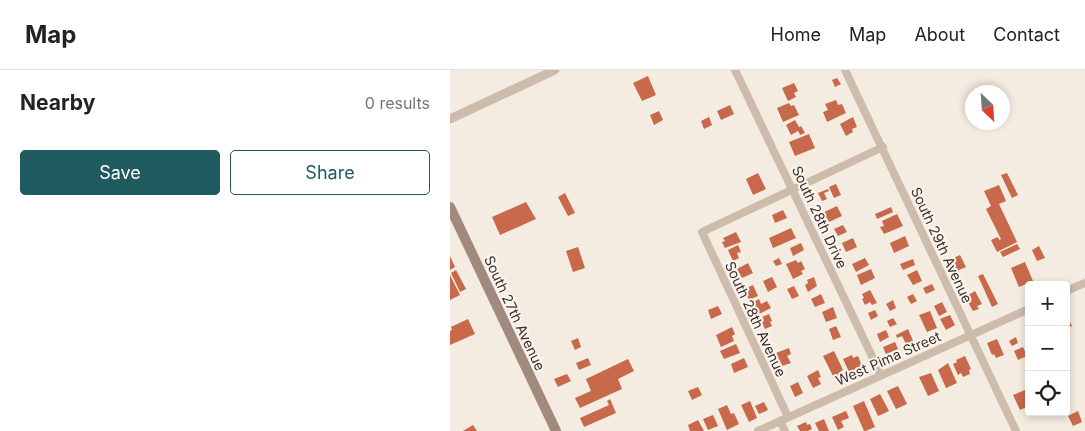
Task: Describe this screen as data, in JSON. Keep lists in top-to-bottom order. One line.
{"streets":{"main road":["South 27th Avenue"],"street":["South 28th Drive","South 29th Avenue","South 28th Avenue","West Pima Street"]},"crossings":[["South 28th Drive","South 28th Avenue"],["South 28th Drive","West Pima Street"],["South 29th Avenue","West Pima Street"],["South 28th Avenue","West Pima Street"]],"north":"bottom right","page":{"header":"Map","nav":["Home","Map","About","Contact"],"heading":["Nearby","0 results"],"buttons":["Save","Share"],"map_buttons":["+","−"]}}
